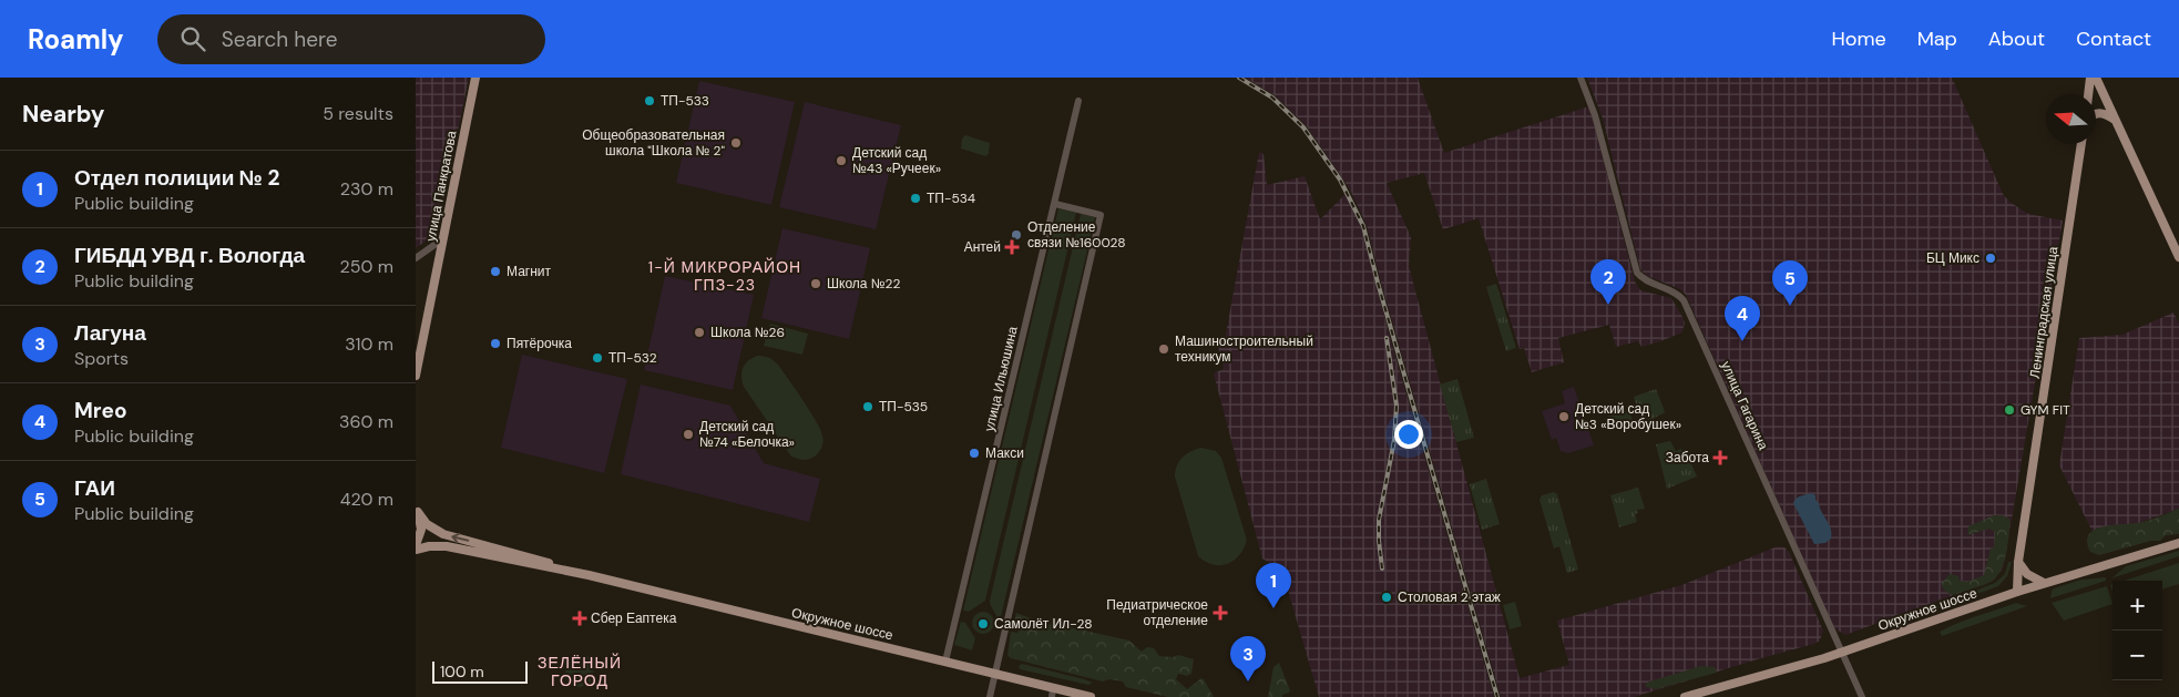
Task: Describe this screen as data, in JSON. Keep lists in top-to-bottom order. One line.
{"streets":{"main road":["улица Панкратова","Ленинградская улица","Окружное шоссе"],"street":["улица Ильюшина","улица Гагарина"]},"crossings":[["Ленинградская улица","Окружное шоссе"],["улица Ильюшина","Окружное шоссе"],["улица Гагарина","Окружное шоссе"]],"districts":["1-Й МИКРОРАЙОН ГПЗ-23","ЗЕЛЁНЫЙ ГОРОД"],"places":{"other":["ТП-533","Общеобразовательная школа \"Школа № 2\"","Детский сад №43 «Ручеек»","ТП-534","Отделение связи №160028","БЦ Микс","Магнит","Школа №22","Школа №26","Пятёрочка","Машиностроительный техникум","ТП-532","ТП-535","GYM FIT","Детский сад №3 «Воробушек»","Детский сад №74 «Белочка»","Макси","Столовая 2 этаж","Самолёт Ил-28"],"health":["Антей","Забота","Педиатрическое отделение","Сбер Еаптека"]},"scale_bar":"100 m","north":"left","page":{"header":"Roamly","search":"Search here","nav":["Home","Map","About","Contact"],"heading":["Nearby","5 results"],"list":[{"mark":"1","name":"Отдел полиции № 2","note":"Public building","value":"230 m"},{"mark":"2","name":"ГИБДД УВД г. Вологда","note":"Public building","value":"250 m"},{"mark":"3","name":"Лагуна","note":"Sports","value":"310 m"},{"mark":"4","name":"Mreo","note":"Public building","value":"360 m"},{"mark":"5","name":"ГАИ","note":"Public building","value":"420 m"}],"pins":["2","5","4","1","3"],"map_buttons":["+","−"],"scale":"100 m"}}
